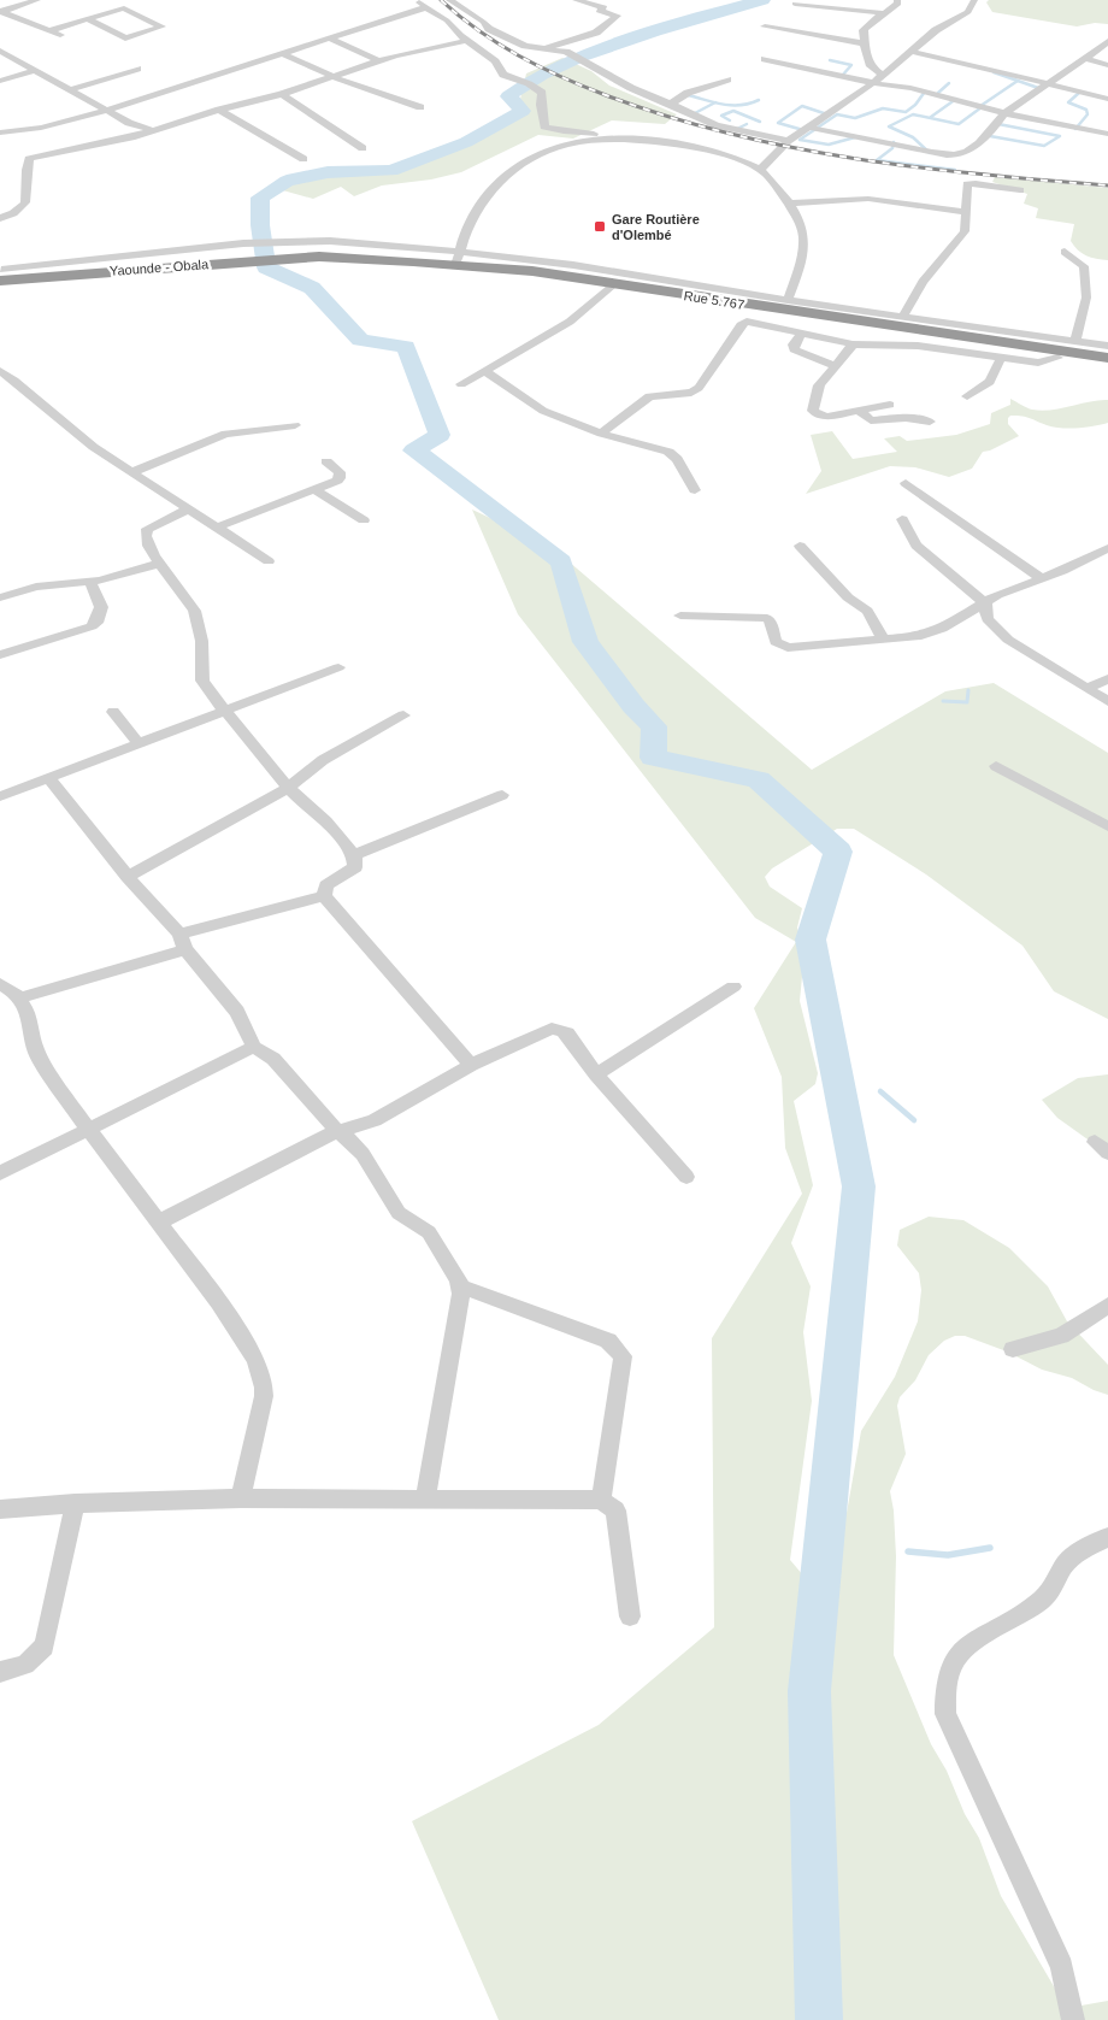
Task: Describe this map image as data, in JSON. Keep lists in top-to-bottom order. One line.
{"streets":{"highway":["Yaounde - Obala","Rue 5.767"]},"crossings":[["Yaounde - Obala","Rue 5.767"]],"places":{"transit":["Gare Routière d'Olembé"]}}
